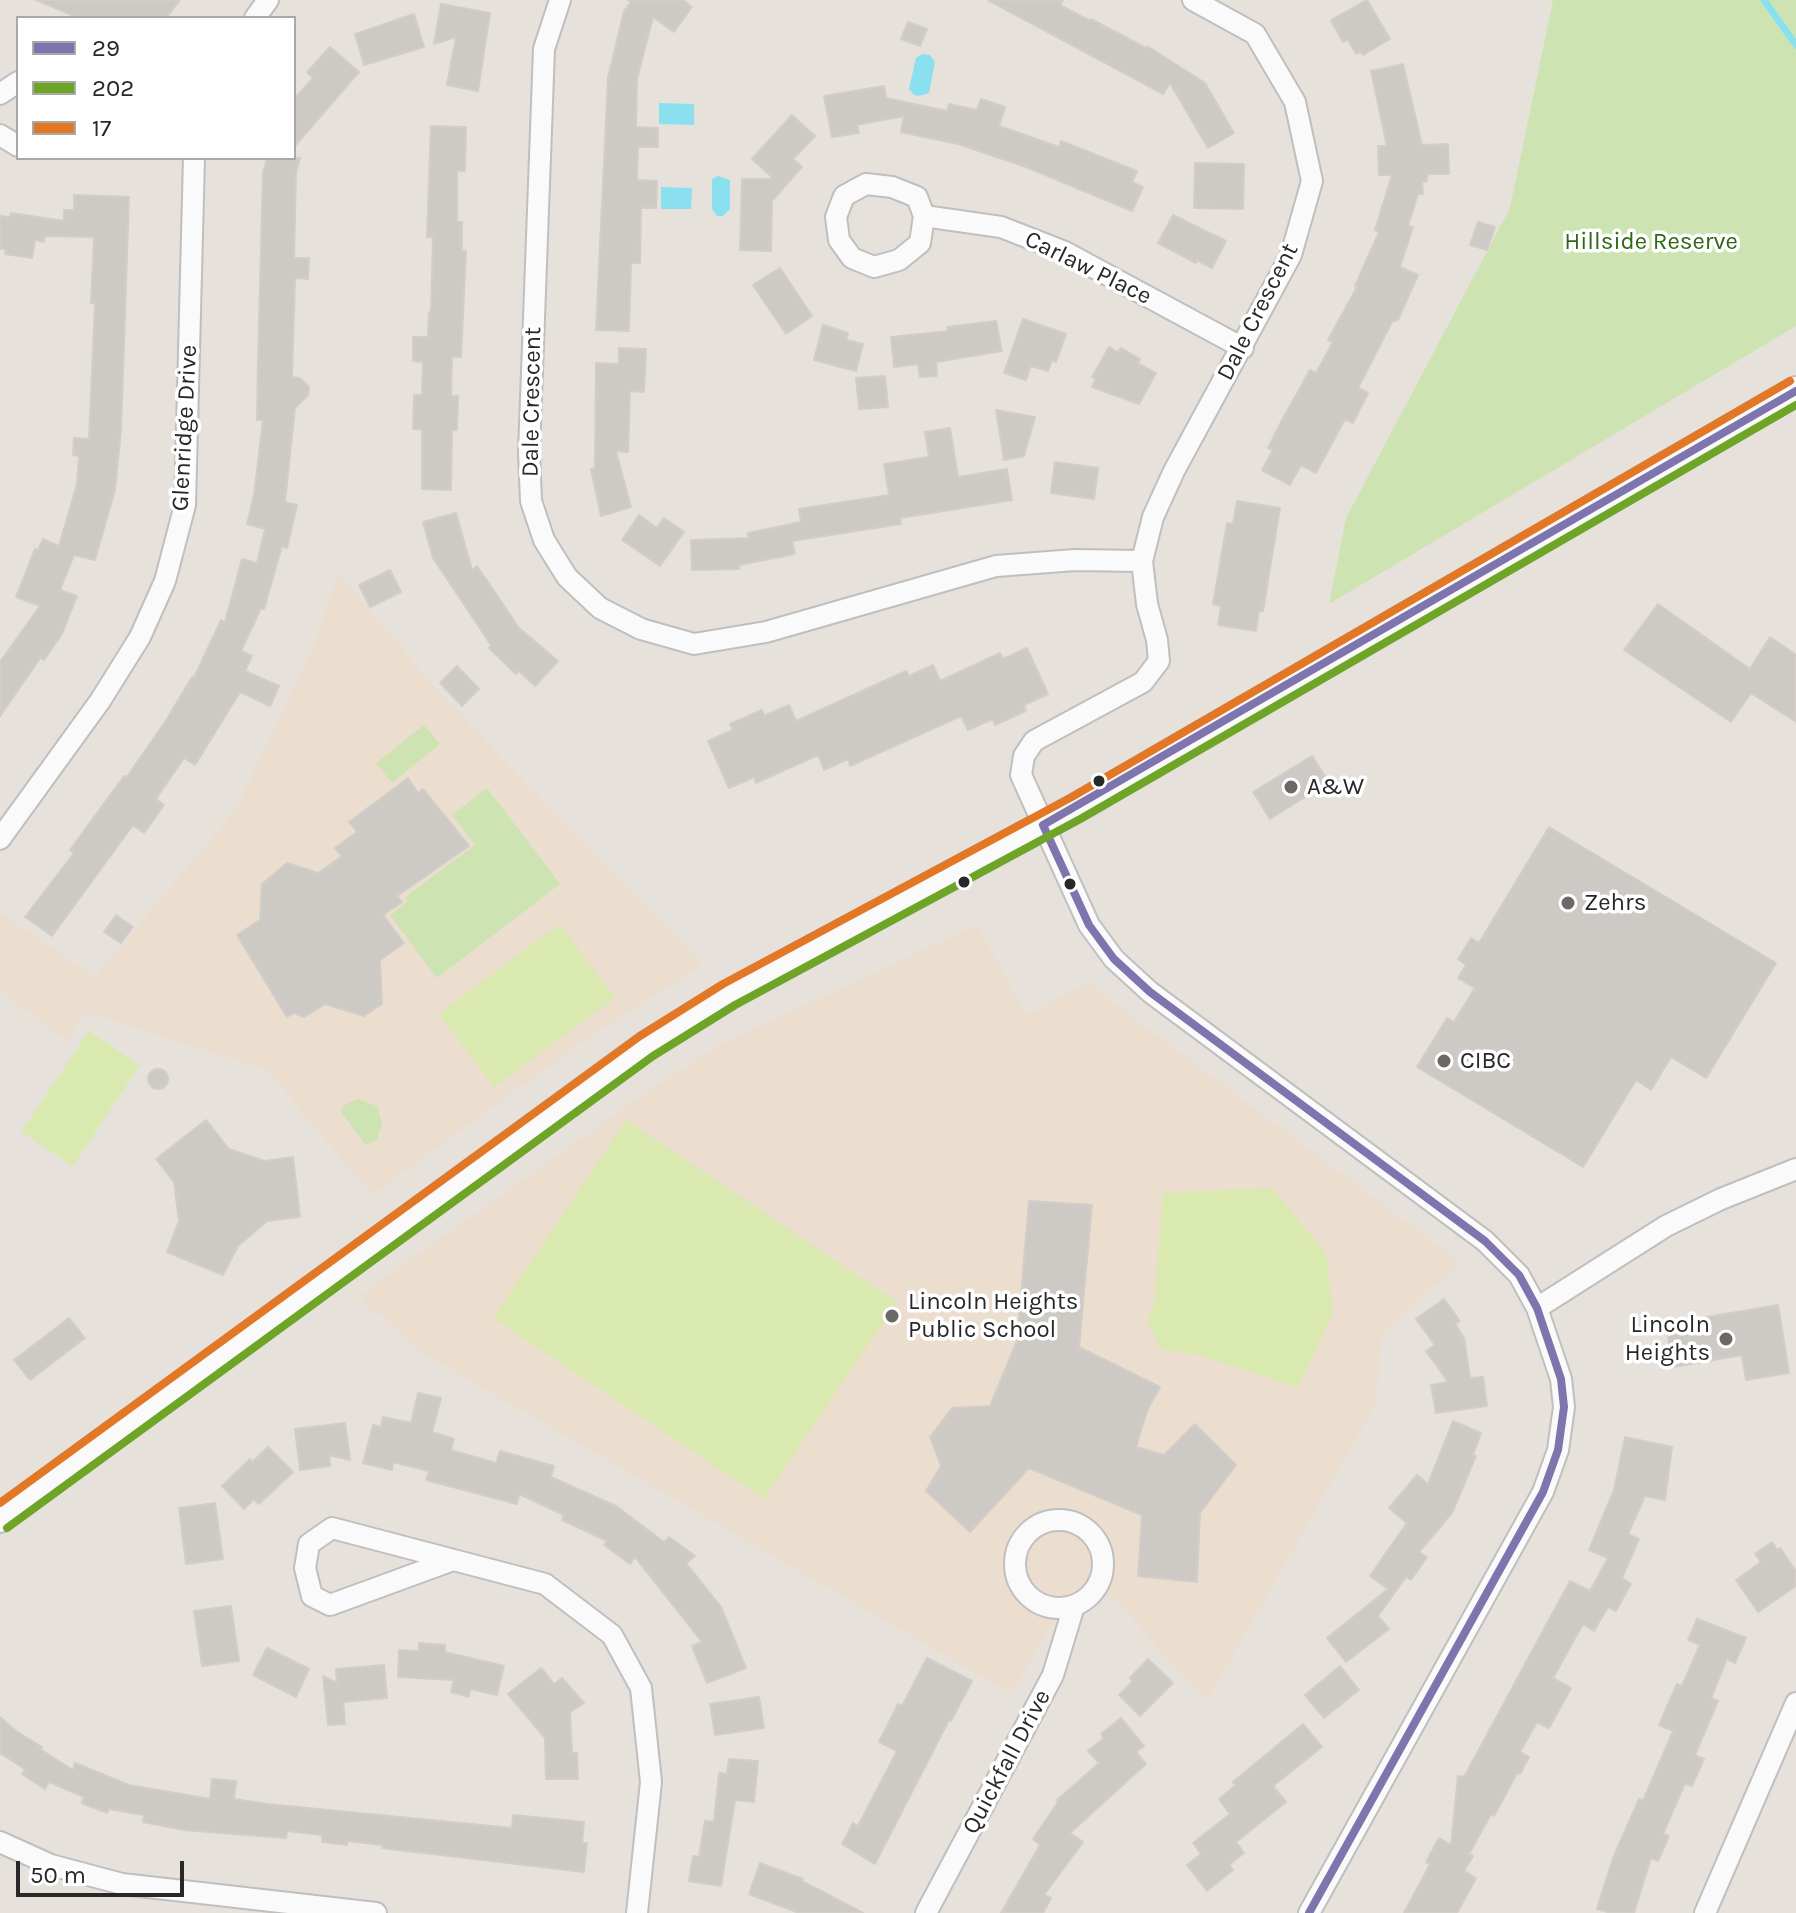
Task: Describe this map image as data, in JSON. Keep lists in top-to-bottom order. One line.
{"streets":{"street":["Carlaw Place","Dale Crescent","Glenridge Drive","Quickfall Drive"]},"crossings":[["Carlaw Place","Dale Crescent"]],"parks":["Hillside Reserve"],"places":["A&W","Zehrs","CIBC","Lincoln Heights Public School","Lincoln Heights"],"lines":["transit line 17","transit line 29","transit line 202"],"legend":["29","202","17"],"scale_bar":"50 m"}
